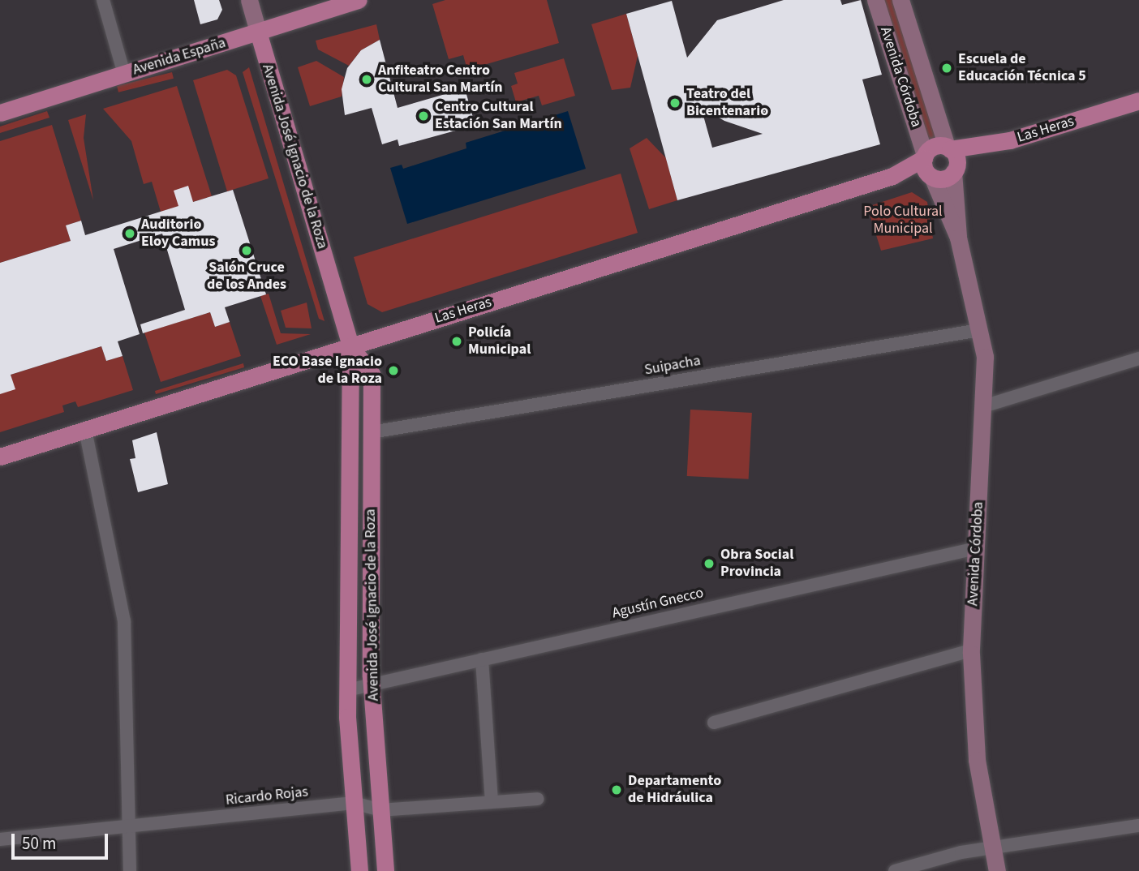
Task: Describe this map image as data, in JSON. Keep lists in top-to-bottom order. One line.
{"streets":{"main road":["Avenida España","Avenida Córdoba","Las Heras","Avenida José Ignacio de la Roza"],"street":["Suipacha","Agustín Gnecco","Ricardo Rojas"]},"crossings":[["Avenida España","Avenida José Ignacio de la Roza"],["Avenida Córdoba","Las Heras"],["Avenida Córdoba","Suipacha"],["Avenida Córdoba","Agustín Gnecco"],["Las Heras","Avenida José Ignacio de la Roza"],["Avenida José Ignacio de la Roza","Suipacha"],["Avenida José Ignacio de la Roza","Agustín Gnecco"],["Avenida José Ignacio de la Roza","Ricardo Rojas"]],"parks":["Polo Cultural Municipal"],"places":["Escuela de Educación Técnica 5","Anfiteatro Centro Cultural San Martín","Teatro del Bicentenario","Centro Cultural Estación San Martín","Auditorio Eloy Camus","Salón Cruce de los Andes","Policía Municipal","ECO Base Ignacio de la Roza","Obra Social Provincia","Departamento de Hidráulica"],"scale_bar":"50 m"}
